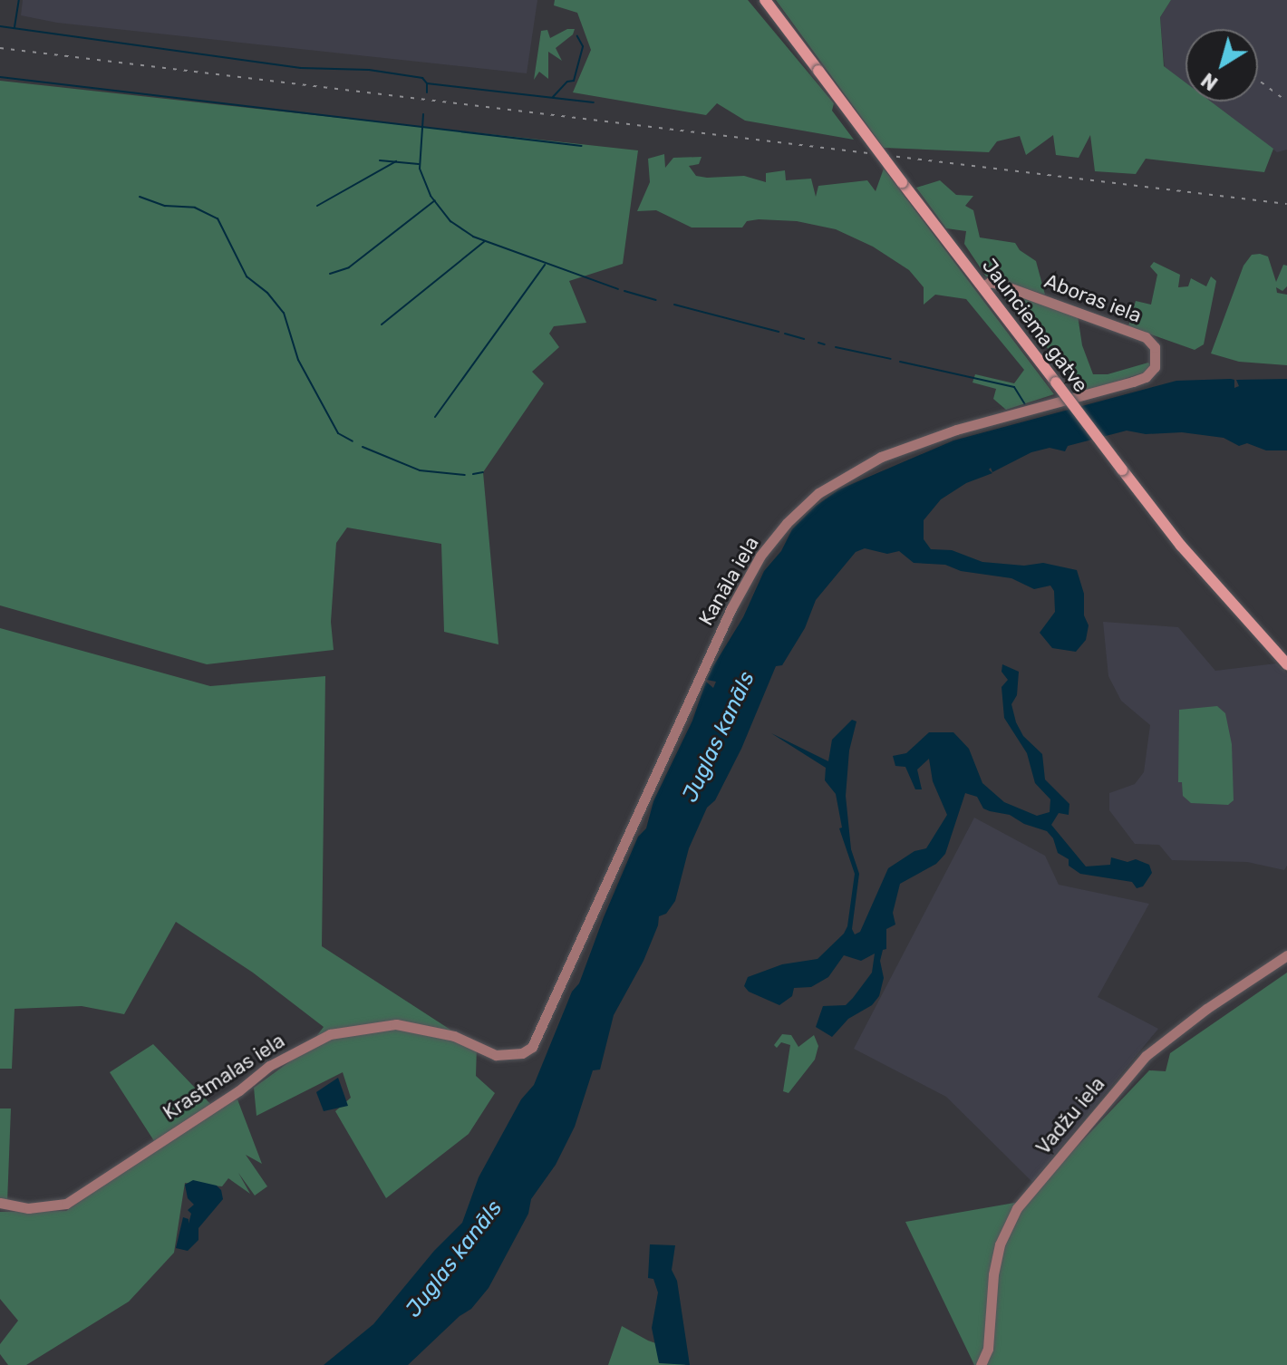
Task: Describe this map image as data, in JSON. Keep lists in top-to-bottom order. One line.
{"streets":{"main road":["Jaunciema gatve"],"street":["Aboras iela","Kanāla iela","Krastmalas iela","Vadžu iela"]},"crossings":[["Aboras iela","Jaunciema gatve"],["Aboras iela","Kanāla iela"],["Kanāla iela","Krastmalas iela"]],"water":["Juglas kanāls"],"north":"bottom left"}
